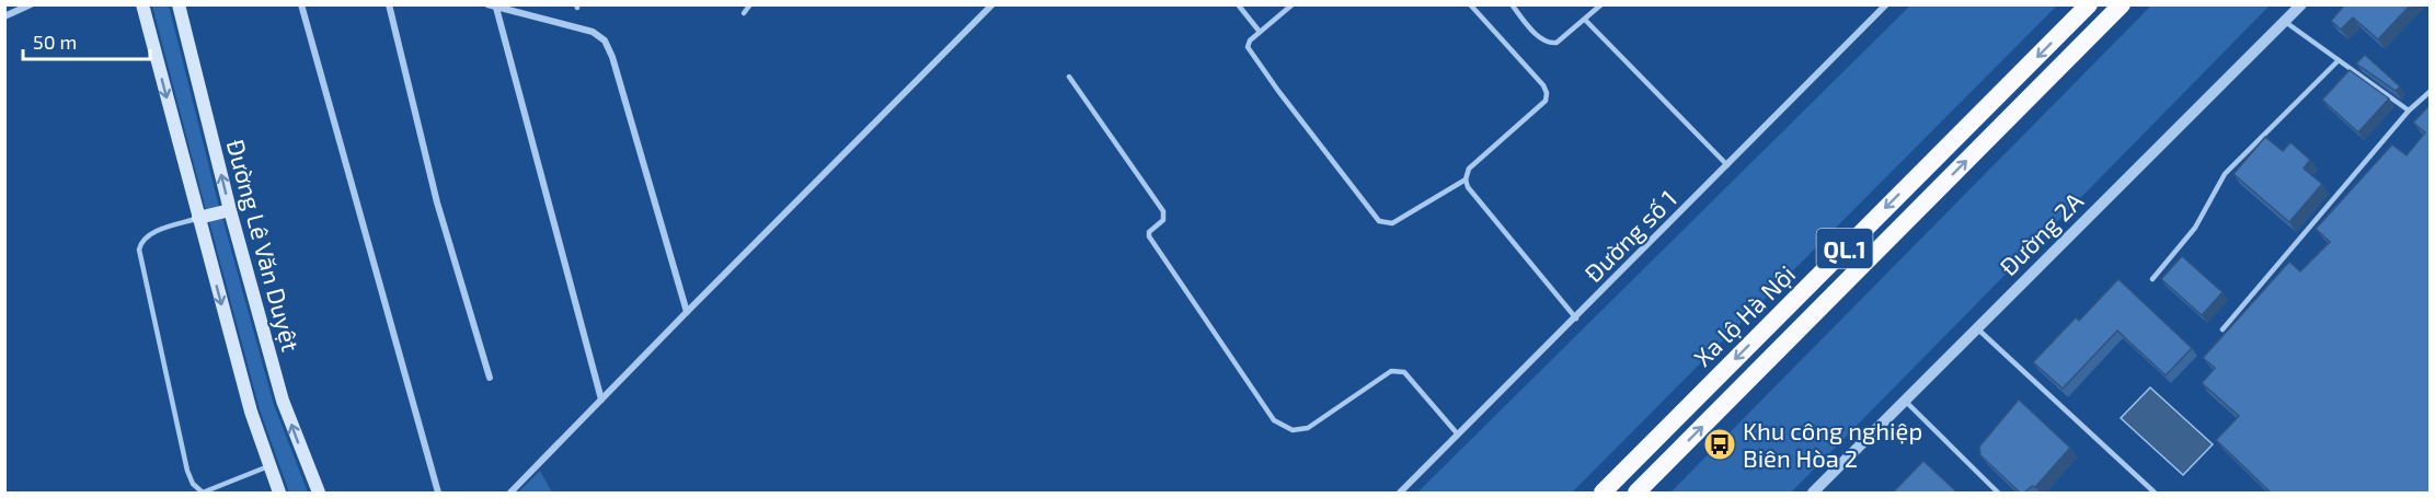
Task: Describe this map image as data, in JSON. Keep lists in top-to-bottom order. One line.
{"streets":{"highway":["QL.1","Xa lộ Hà Nội"],"main road":["Đường Lê Văn Duyệt"],"street":["Đường 2A","Đường số 1"]},"places":{"bus stop":["Khu công nghiệp Biên Hòa 2"]},"scale_bar":"50 m"}
